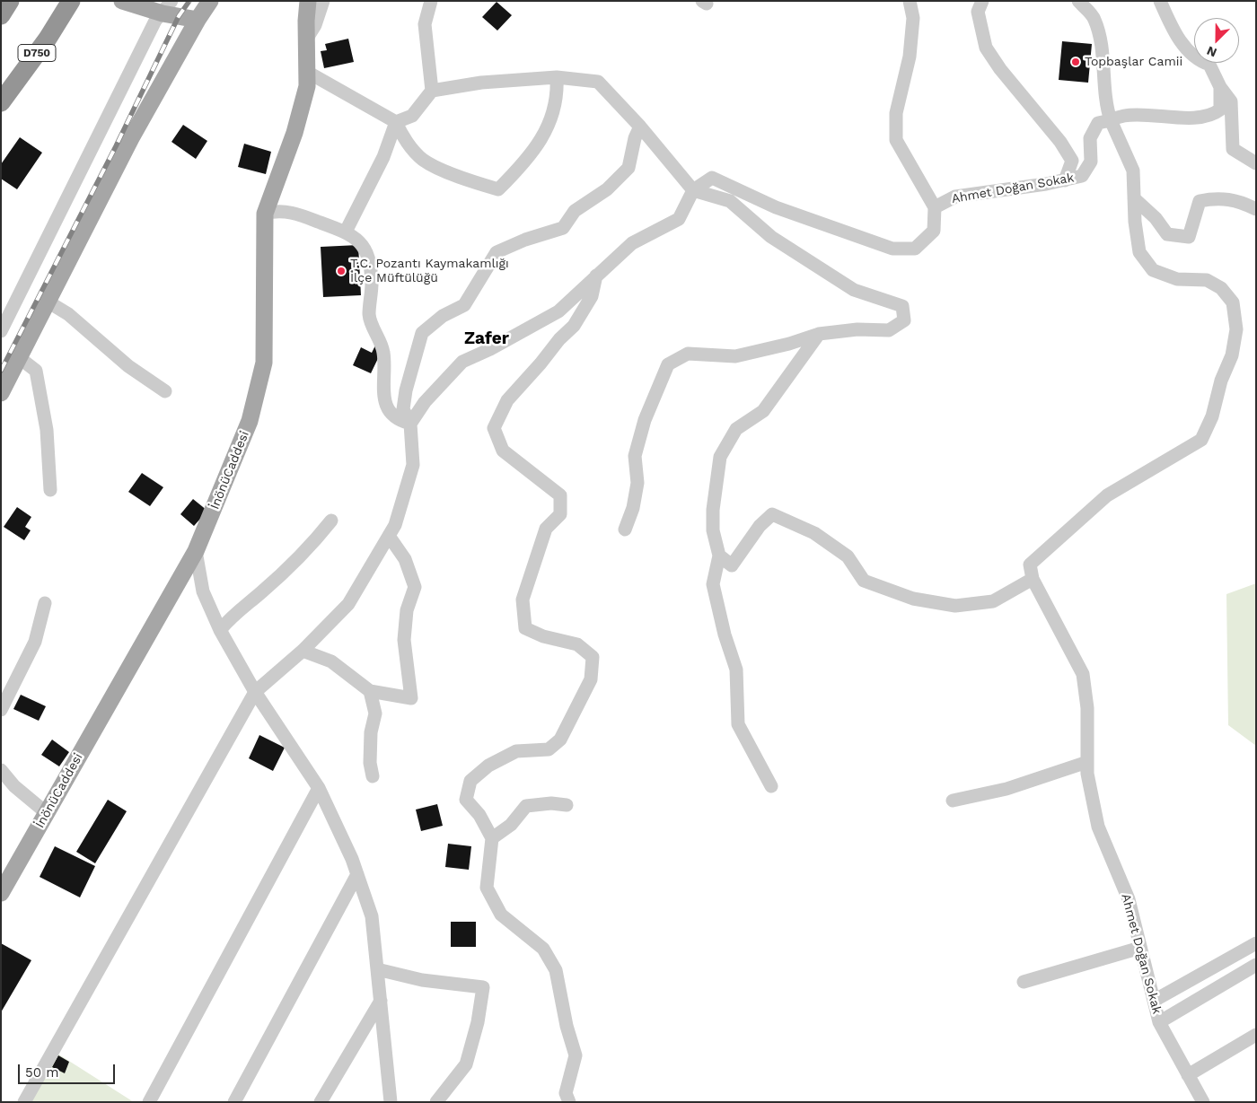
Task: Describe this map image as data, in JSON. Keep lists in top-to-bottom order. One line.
{"streets":{"highway":["D750"],"main road":["İnönüCaddesi"],"street":["Ahmet Doğan Sokak"]},"districts":["Zafer"],"places":["Topbaşlar Camii","T.C. Pozantı Kaymakamlığı İlçe Müftülüğü"],"scale_bar":"50 m","north":"bottom left"}
